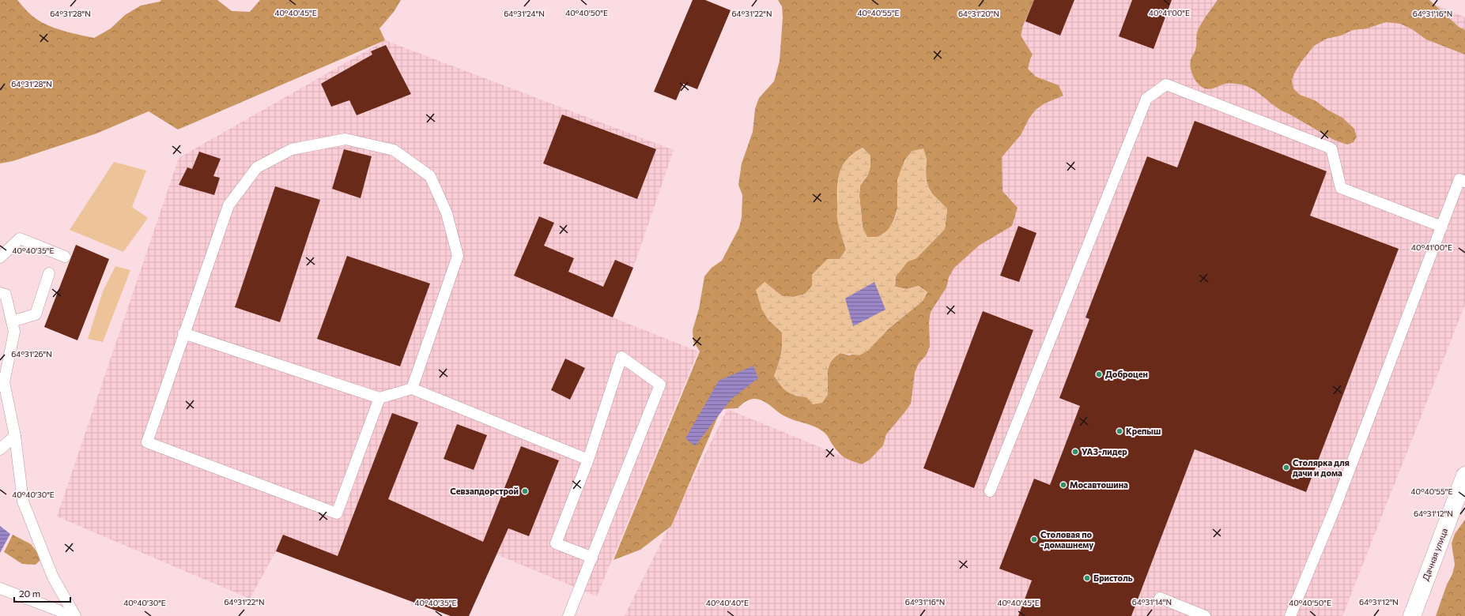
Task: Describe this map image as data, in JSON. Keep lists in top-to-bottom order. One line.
{"streets":{"street":["Дачная улица"]},"places":["Доброцен","Крепыш","УАЗ-лидер","Столярка для дачи и дома","Мосавтошина","Севзапдорстрой","Столовая по -домашнему","Бристоль"],"scale_bar":"20 m","coordinates":["40°40'45\"E","40°40'50\"E","40°40'55\"E","40°41'00\"E","64°31'28\"N","64°31'24\"N","64°31'22\"N","64°31'20\"N","64°31'16\"N","40°40'35\"E","64°31'26\"N","40°40'30\"E","64°31'12\"N","64°31'14\"N","40°40'40\"E"]}
